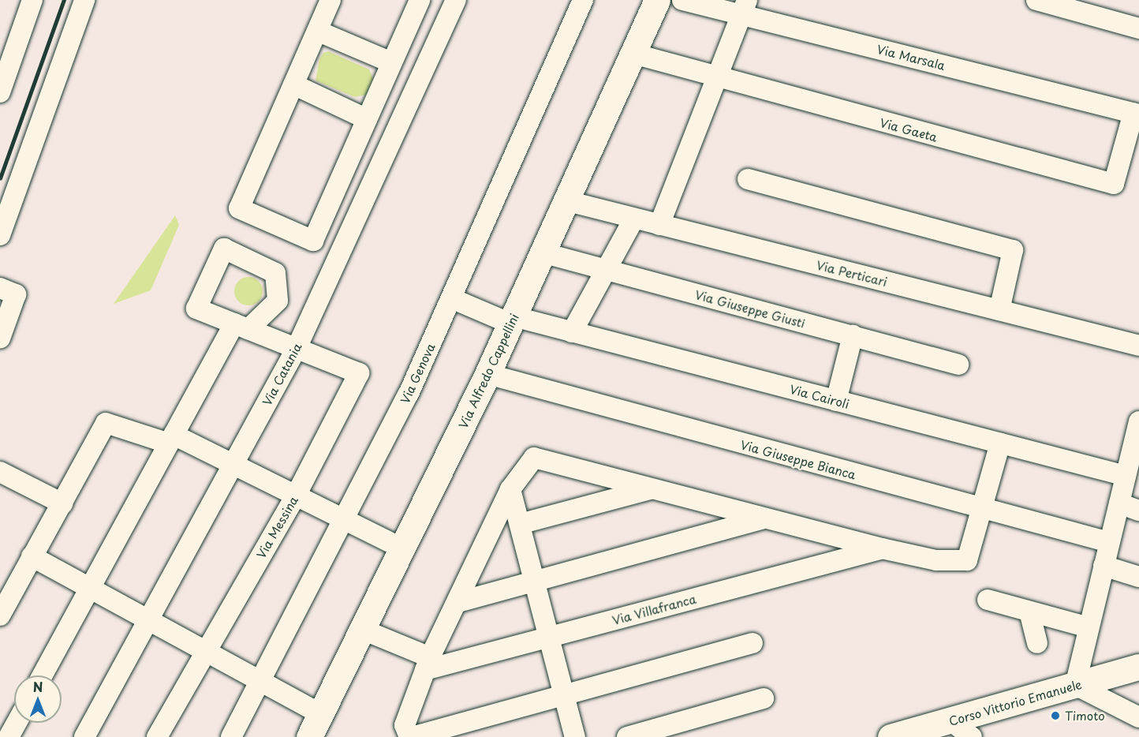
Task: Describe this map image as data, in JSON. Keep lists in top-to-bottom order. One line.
{"streets":{"street":["Via Marsala","Via Gaeta","Via Perticari","Via Giuseppe Giusti","Via Alfredo Cappellini","Via Genova","Via Catania","Via Cairoli","Via Giuseppe Bianca","Via Messina","Via Villafranca","Corso Vittorio Emanuele"]},"crossings":[["Via Marsala","Via Gaeta"],["Via Gaeta","Via Alfredo Cappellini"],["Via Perticari","Via Alfredo Cappellini"],["Via Giuseppe Giusti","Via Alfredo Cappellini"],["Via Alfredo Cappellini","Via Cairoli"],["Via Alfredo Cappellini","Via Giuseppe Bianca"],["Via Genova","Via Cairoli"],["Via Catania","Via Messina"]],"places":["Timoto"],"north":"top"}
